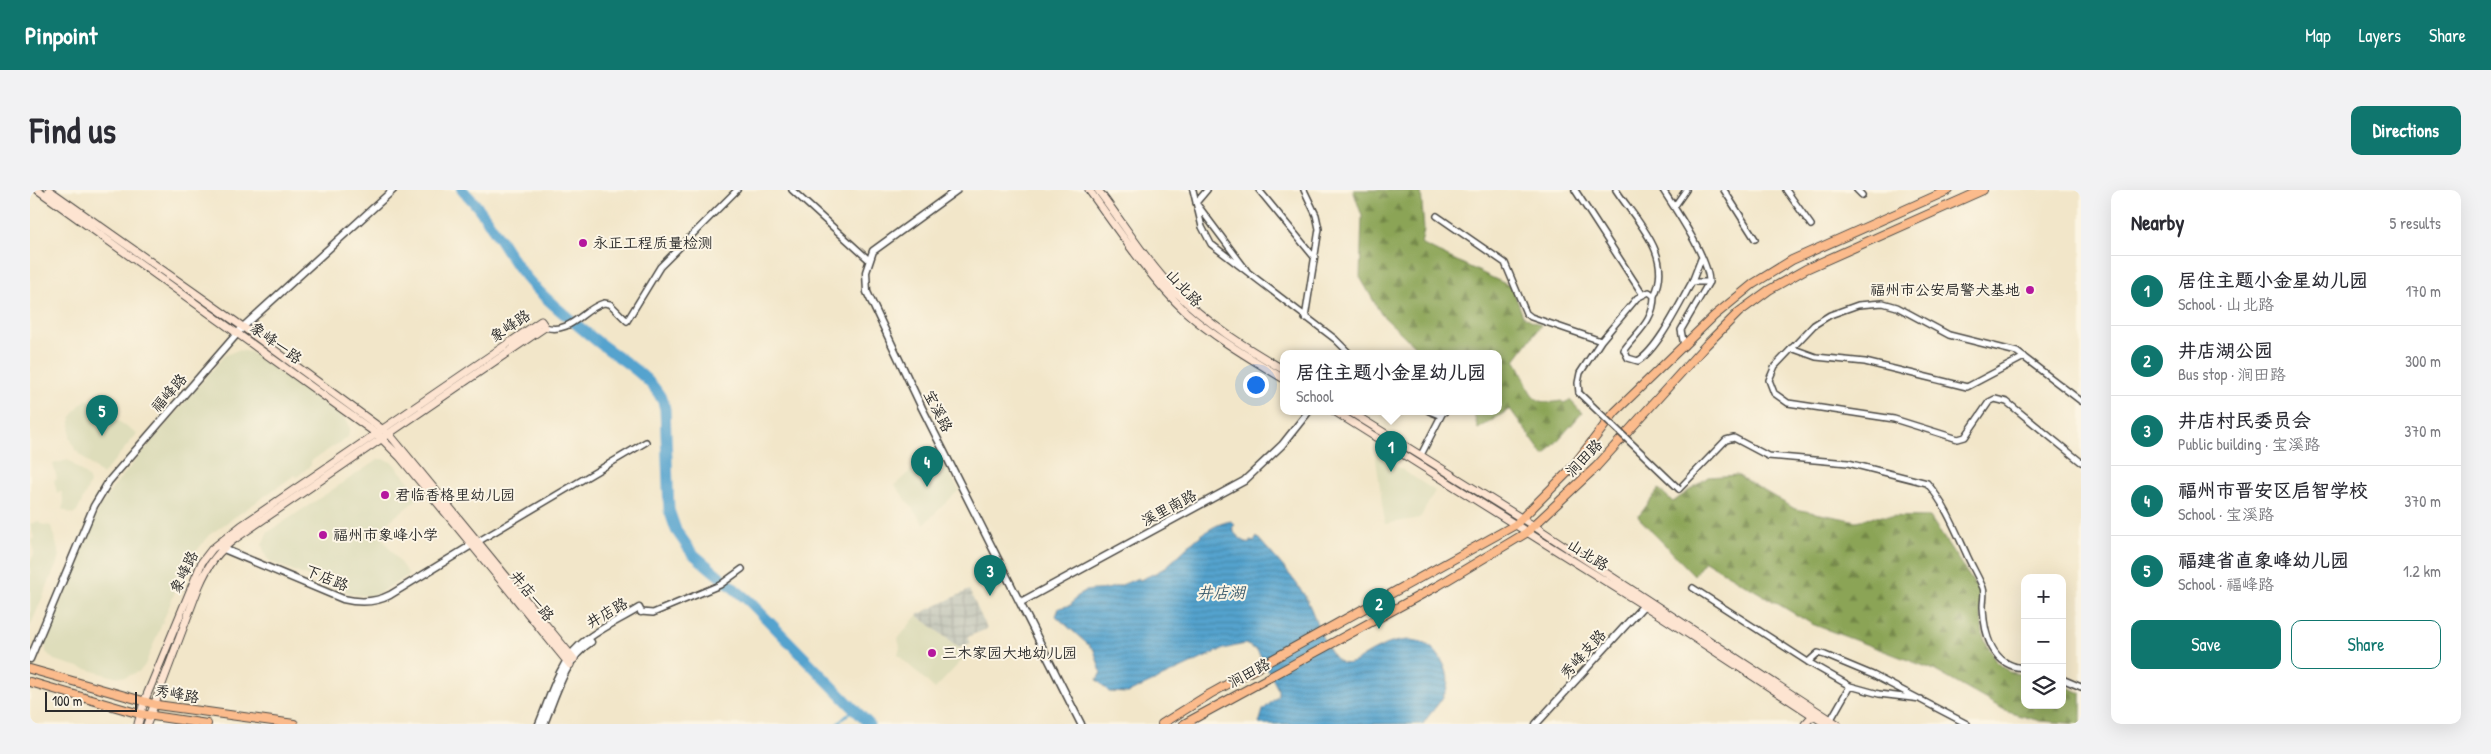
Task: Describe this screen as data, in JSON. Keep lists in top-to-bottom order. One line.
{"streets":{"main road":["山北路","象峰路","象峰一路","涧田路","井店一路","秀峰路"],"street":["福峰路","宝溪路","溪里南路","下店路","井店路","秀峰支路"]},"crossings":[["山北路","涧田路"],["山北路","秀峰支路"],["象峰路","象峰一路"],["象峰路","下店路"],["象峰路","秀峰路"],["象峰一路","福峰路"],["象峰一路","下店路"],["象峰一路","井店一路"],["宝溪路","溪里南路"],["下店路","井店一路"],["井店一路","井店路"]],"water":["井店湖"],"places":["永正工程质量检测","福州市公安局警犬基地","君临香格里幼儿园","福州市象峰小学","三木家园大地幼儿园"],"scale_bar":"100 m","page":{"header":"Pinpoint","nav":["Map","Layers","Share"],"buttons":["Directions",["Save","Share"]],"title":"Find us","heading":["Nearby","5 results"],"list":[{"mark":"1","name":"居住主题小金星幼儿园","note":"School · 山北路","value":"170 m"},{"mark":"2","name":"井店湖公园","note":"Bus stop · 涧田路","value":"300 m"},{"mark":"3","name":"井店村民委员会","note":"Public building · 宝溪路","value":"370 m"},{"mark":"4","name":"福州市晋安区启智学校","note":"School · 宝溪路","value":"370 m"},{"mark":"5","name":"福建省直象峰幼儿园","note":"School · 福峰路","value":"1.2 km"}],"popup":["居住主题小金星幼儿园","School"],"pins":["5","1","4","3","2"],"map_buttons":["+","−"],"scale":"100 m"}}
